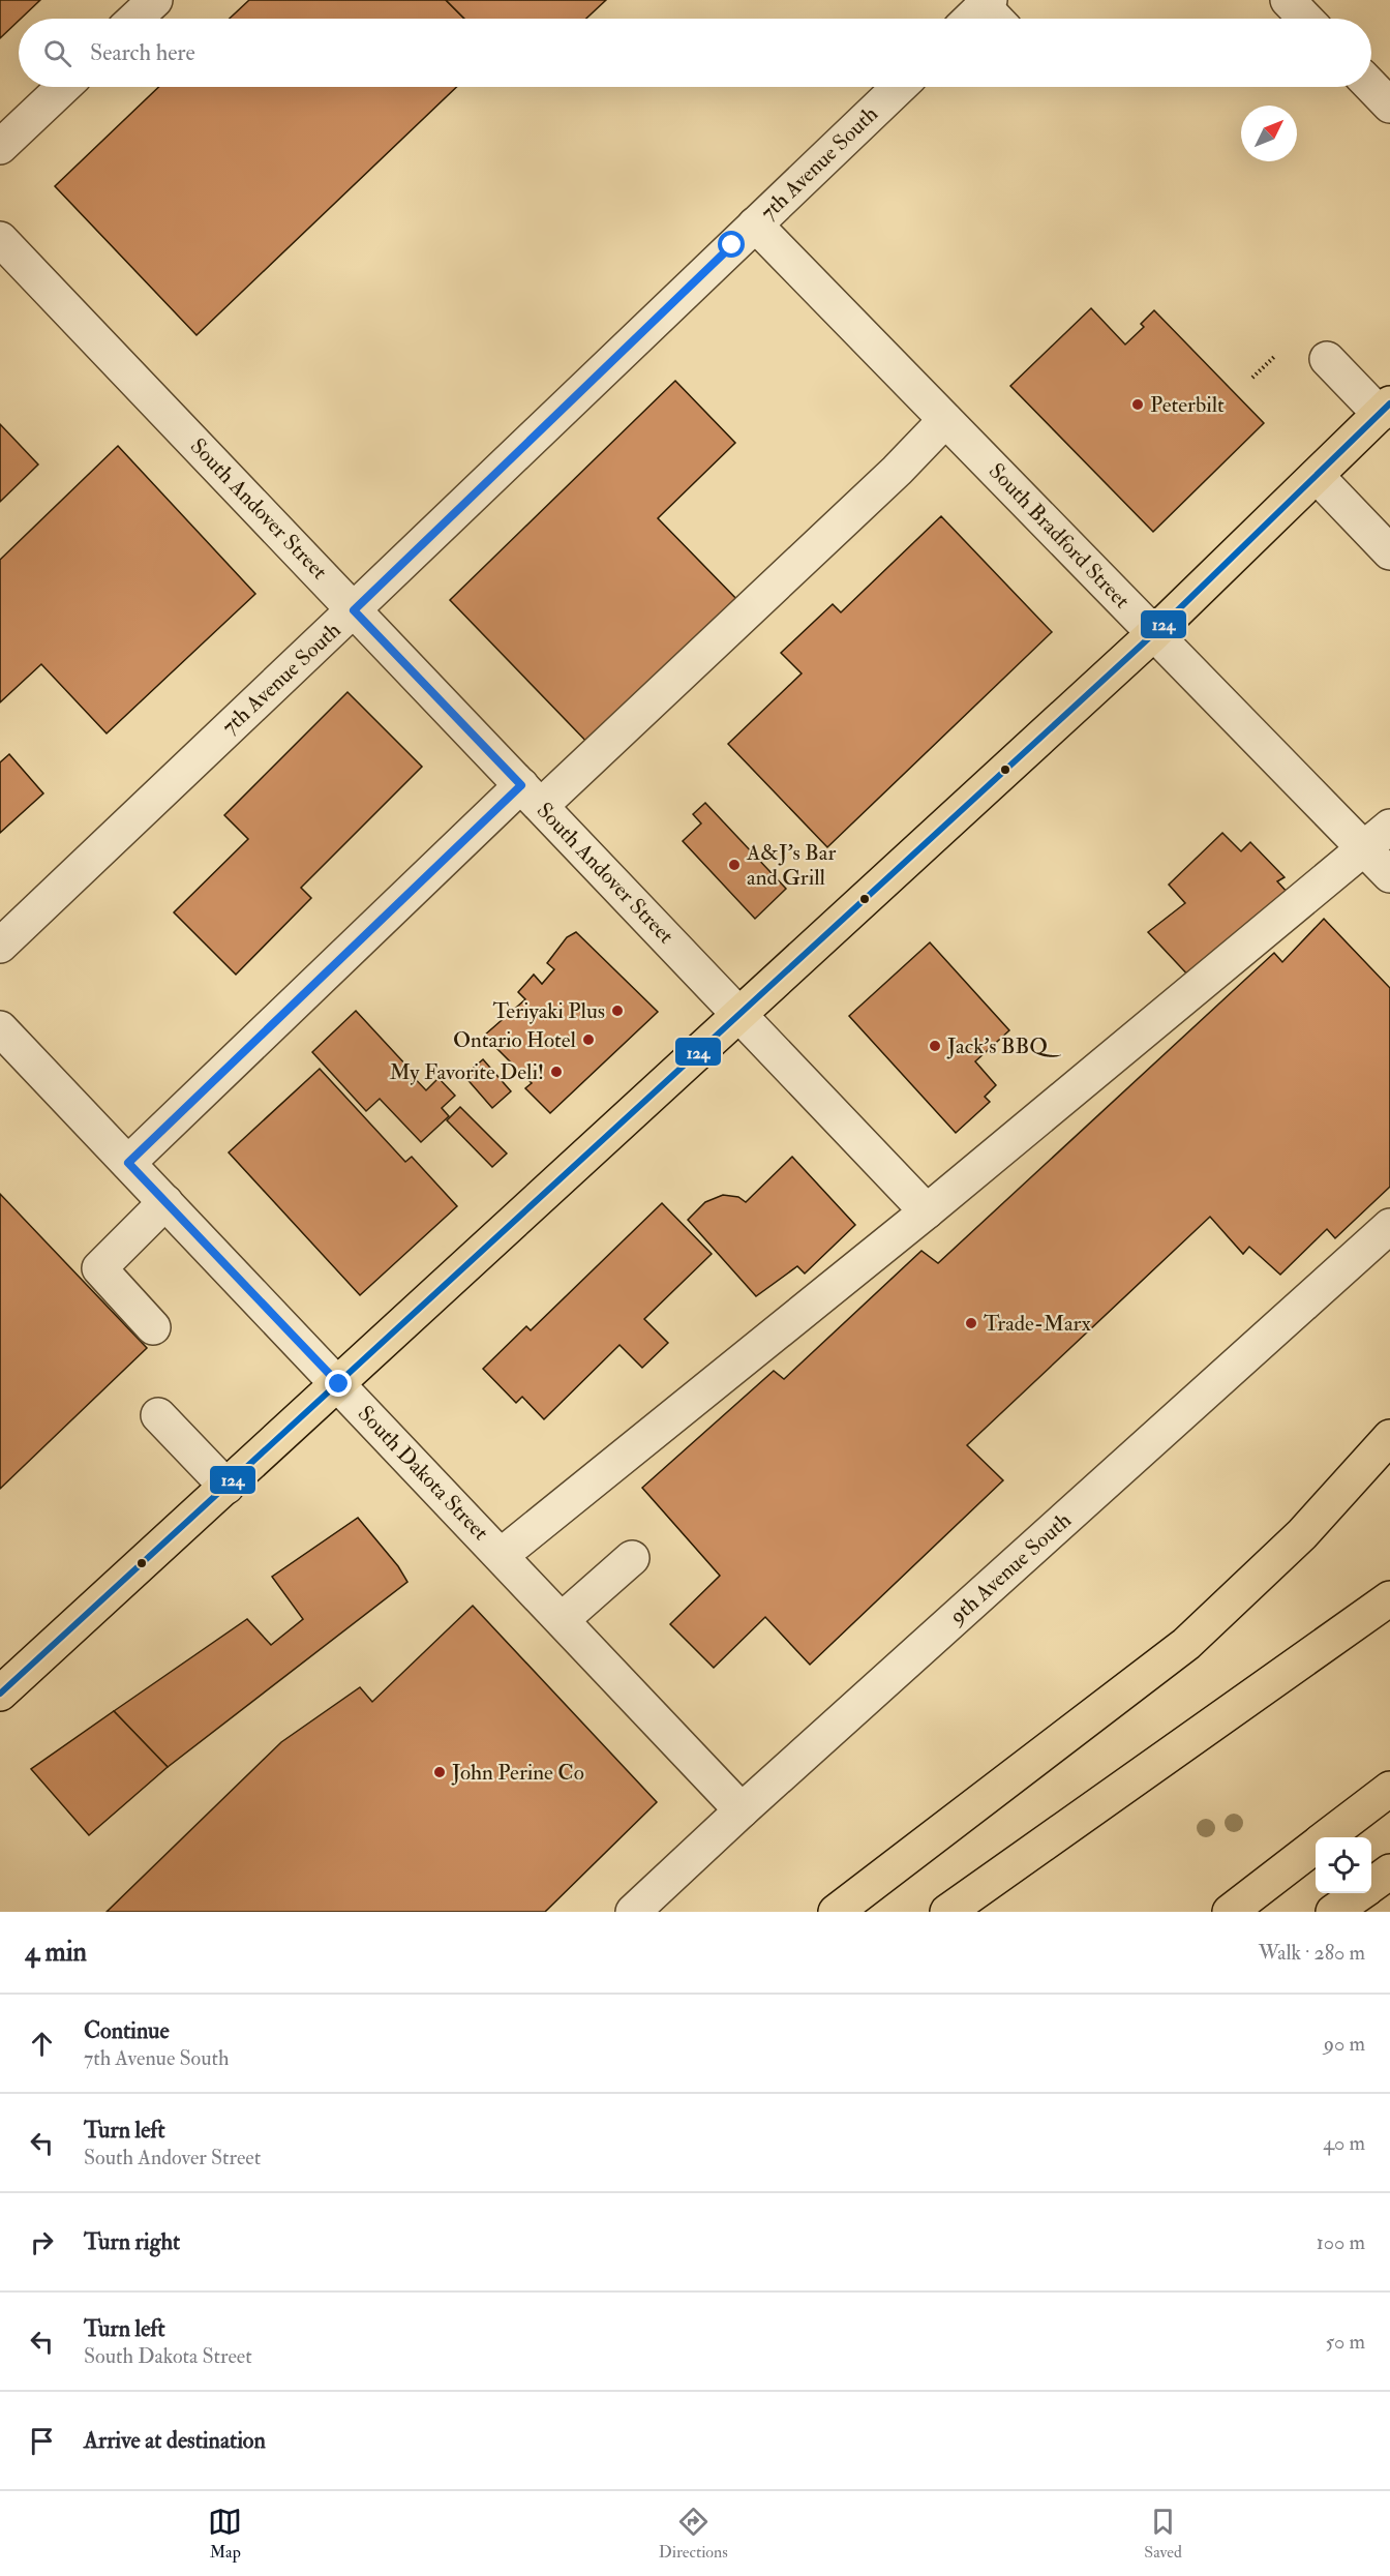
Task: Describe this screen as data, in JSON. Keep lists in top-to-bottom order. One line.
{"streets":{"street":["7th Avenue South","South Andover Street","South Bradford Street","South Dakota Street","9th Avenue South"]},"crossings":[["7th Avenue South","South Andover Street"],["7th Avenue South","South Bradford Street"],["South Dakota Street","9th Avenue South"]],"places":["Peterbilt","A&J's Bar and Grill","Teriyaki Plus","Ontario Hotel","Jack's BBQ","My Favorite Deli!","Trade-Marx","John Perine Co"],"lines":["transit line 124"],"north":"top right","page":{"search":"Search here","heading":["4 min","Walk · 280 m"],"list":[["Continue","7th Avenue South","90 m"],["Turn left","South Andover Street","40 m"],["Turn right","100 m"],["Turn left","South Dakota Street","50 m"],"Arrive at destination"],"nav":["Map","Directions","Saved"]}}
